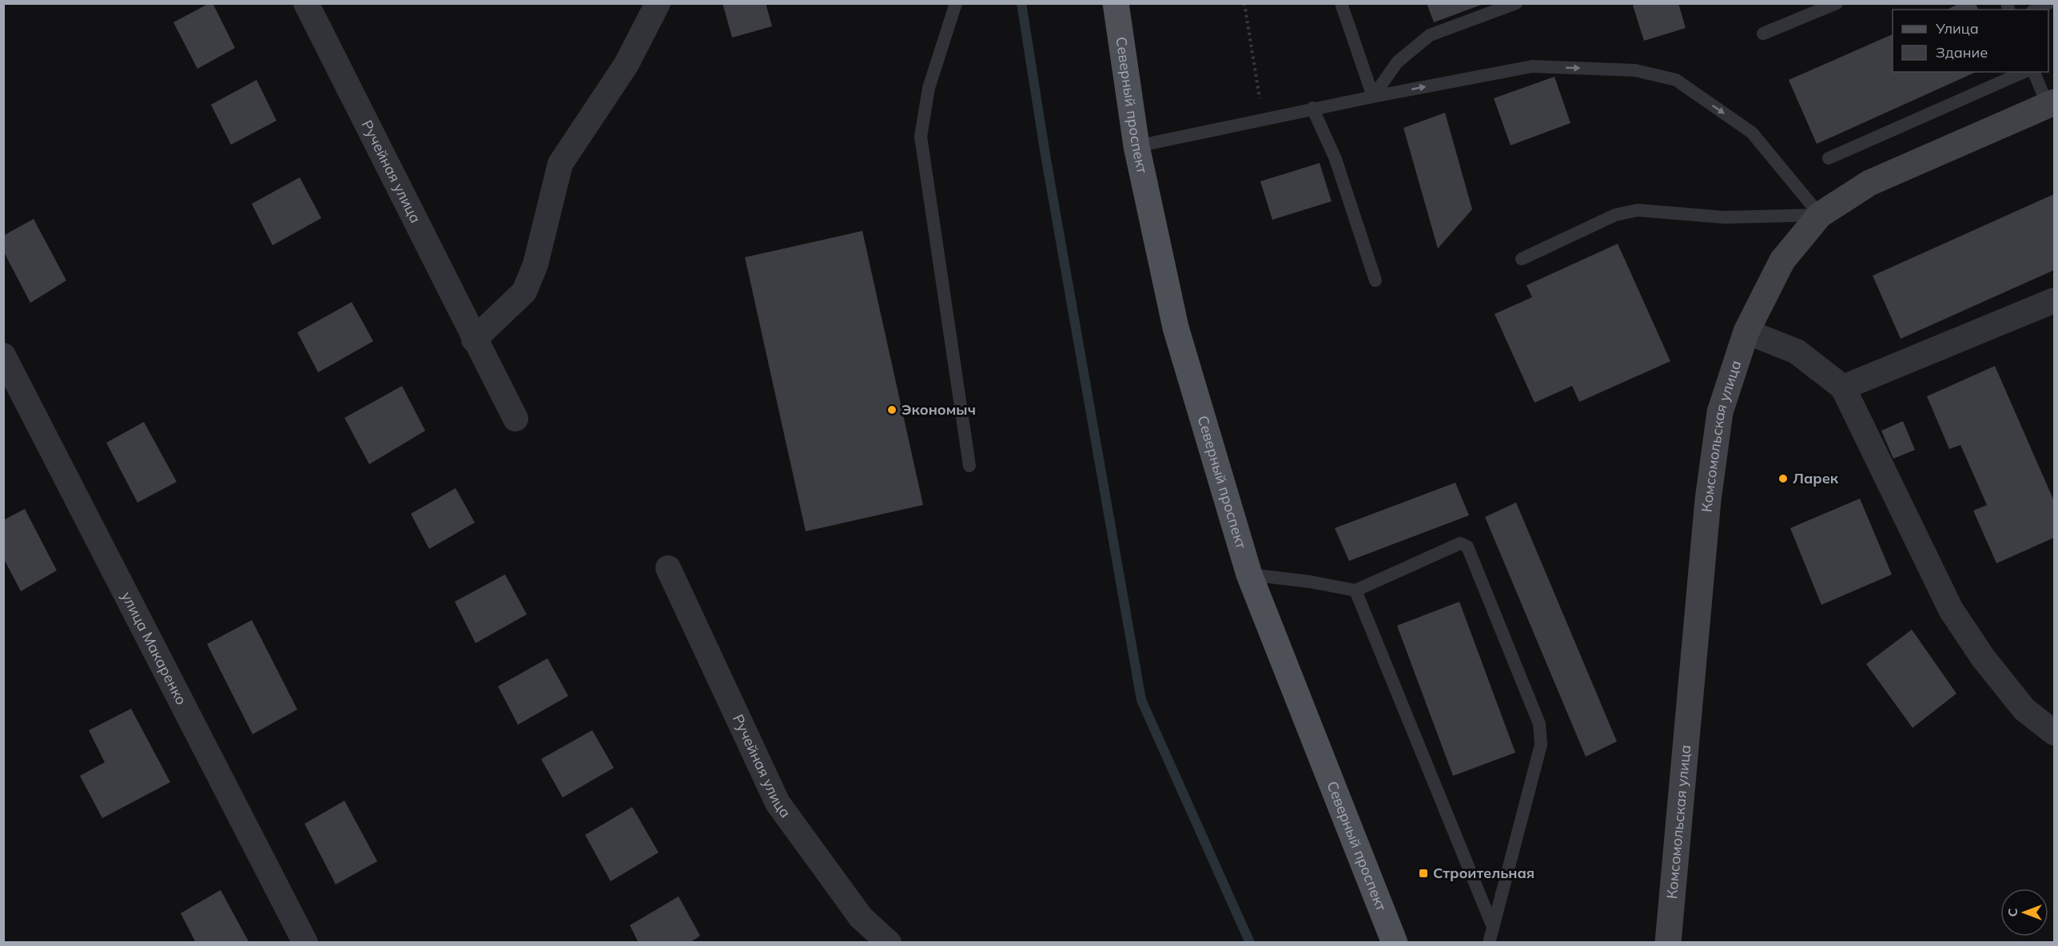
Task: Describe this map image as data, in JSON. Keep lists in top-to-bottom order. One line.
{"streets":{"main road":["Северный проспект","Комсомольская улица"],"street":["Ручейная улица","улица Макаренко"]},"places":{"other":["Экономыч","Ларек"],"transit":["Строительная"]},"legend":["Улица","Здание"],"north":"left"}
